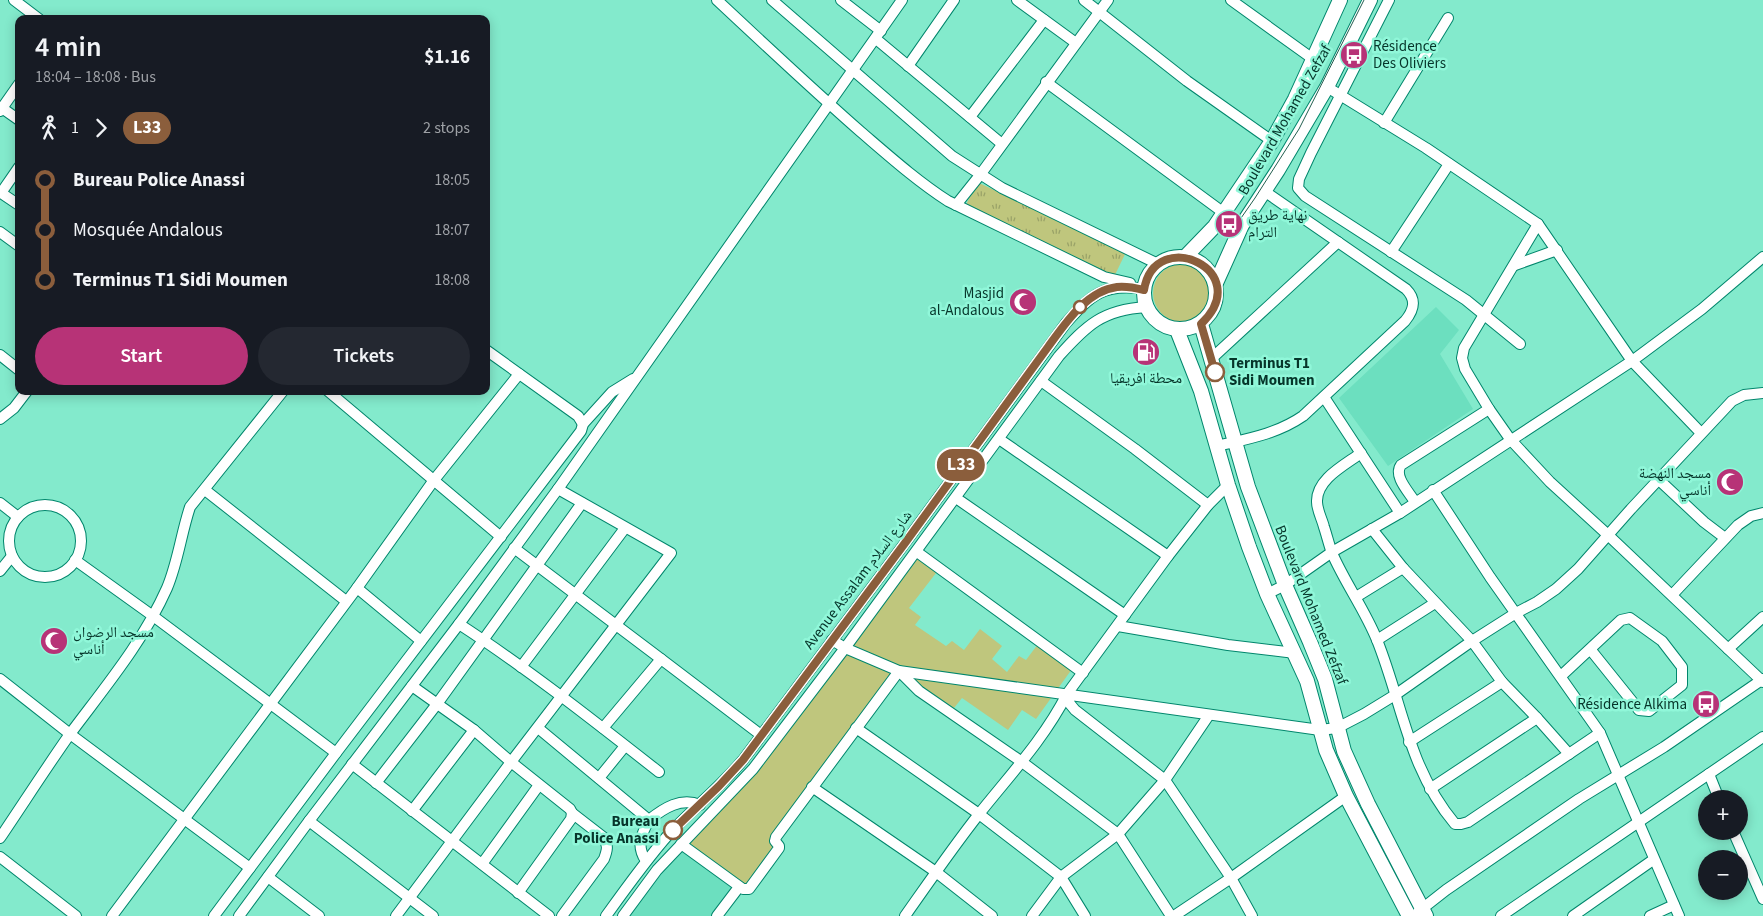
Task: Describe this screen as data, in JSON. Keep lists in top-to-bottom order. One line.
{"streets":{"main road":["Boulevard Mohamed Zefzaf"],"street":["Avenue Assalam شارع السلام"]},"crossings":[["Boulevard Mohamed Zefzaf","Avenue Assalam شارع السلام"]],"places":{"bus stop":["Résidence Des Oliviers","نهاية طريق الترام","Résidence Alkima"],"mosque":["Masjid al-Andalous","مسجد النهضة أناسي","مسجد الرضوان أناسي"],"fuel station":["محطة افريقيا"],"other":["Terminus T1 Sidi Moumen","Bureau Police Anassi"]},"lines":["bus line L33"],"page":{"on_map":"L33","heading":["4 min","18:04 – 18:08 · Bus","$1.16"],"legs":["1","L33","2 stops"],"list":[{"name":"Bureau Police Anassi","value":"18:05"},{"name":"Mosquée Andalous","value":"18:07"},{"name":"Terminus T1 Sidi Moumen","value":"18:08"}],"buttons":["Start","Tickets"],"map_buttons":["+","−"]}}
